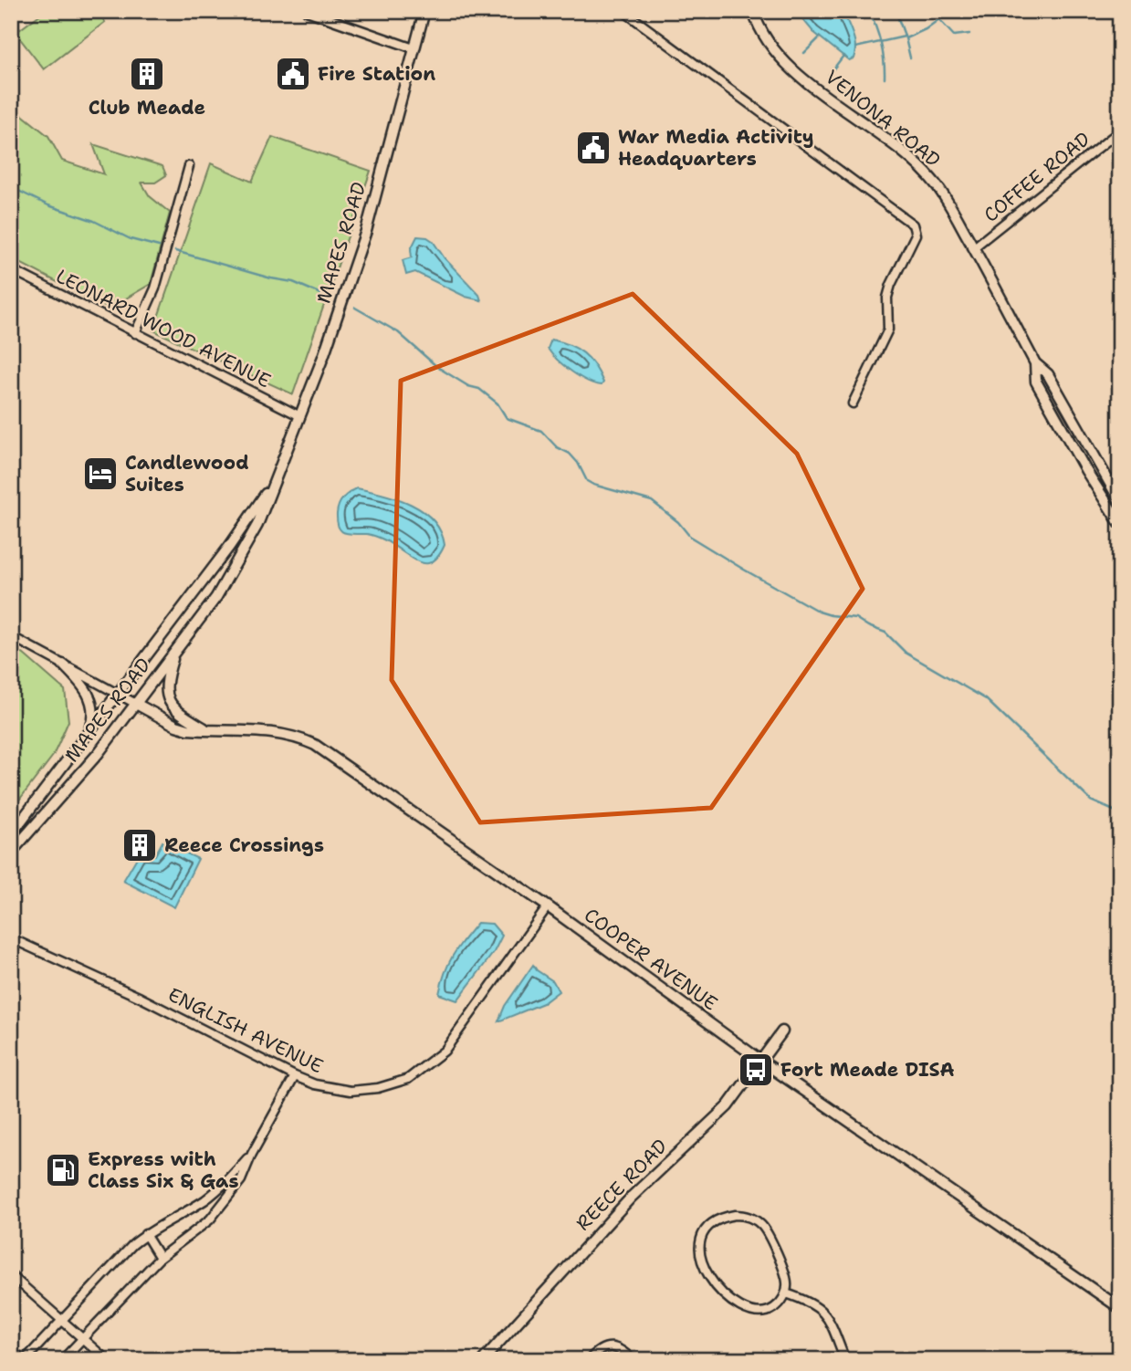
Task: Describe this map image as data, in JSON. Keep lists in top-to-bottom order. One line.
{"streets":{"street":["VENONA ROAD","COFFEE ROAD","MAPES ROAD","LEONARD WOOD AVENUE","COOPER AVENUE","ENGLISH AVENUE","REECE ROAD"]},"crossings":[["VENONA ROAD","COFFEE ROAD"],["MAPES ROAD","LEONARD WOOD AVENUE"],["MAPES ROAD","COOPER AVENUE"],["COOPER AVENUE","ENGLISH AVENUE"],["COOPER AVENUE","REECE ROAD"]],"places":{"building":["Club Meade","Reece Crossings"],"public building":["Fire Station","War Media Activity Headquarters"],"hotel":["Candlewood Suites"],"bus stop":["Fort Meade DISA"],"fuel station":["Express with Class Six & Gas"]}}
